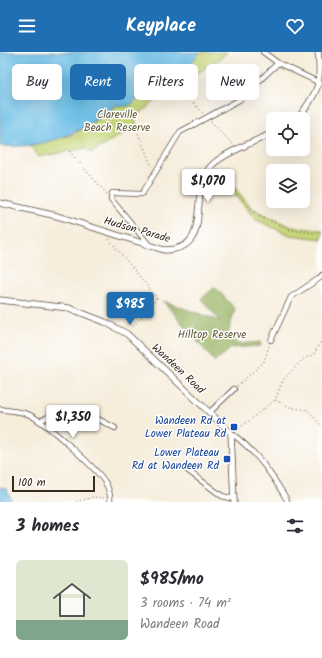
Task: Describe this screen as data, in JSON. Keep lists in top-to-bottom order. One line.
{"streets":{"street":["Hudson Parade","Wandeen Road"]},"parks":["Clareville Beach Reserve","Hilltop Reserve"],"places":{"transit":["Wandeen Rd at Lower Plateau Rd","Lower Plateau Rd at Wandeen Rd"]},"scale_bar":"100 m","page":{"header":"Keyplace","chip":["Buy","Rent","Filters","New"],"price":["$1,070","$985","$1,350"],"scale":"100 m","heading":"3 homes","list":[{"name":"$985/mo","note":"3 rooms · 74 m² · Wandeen Road"}]}}
